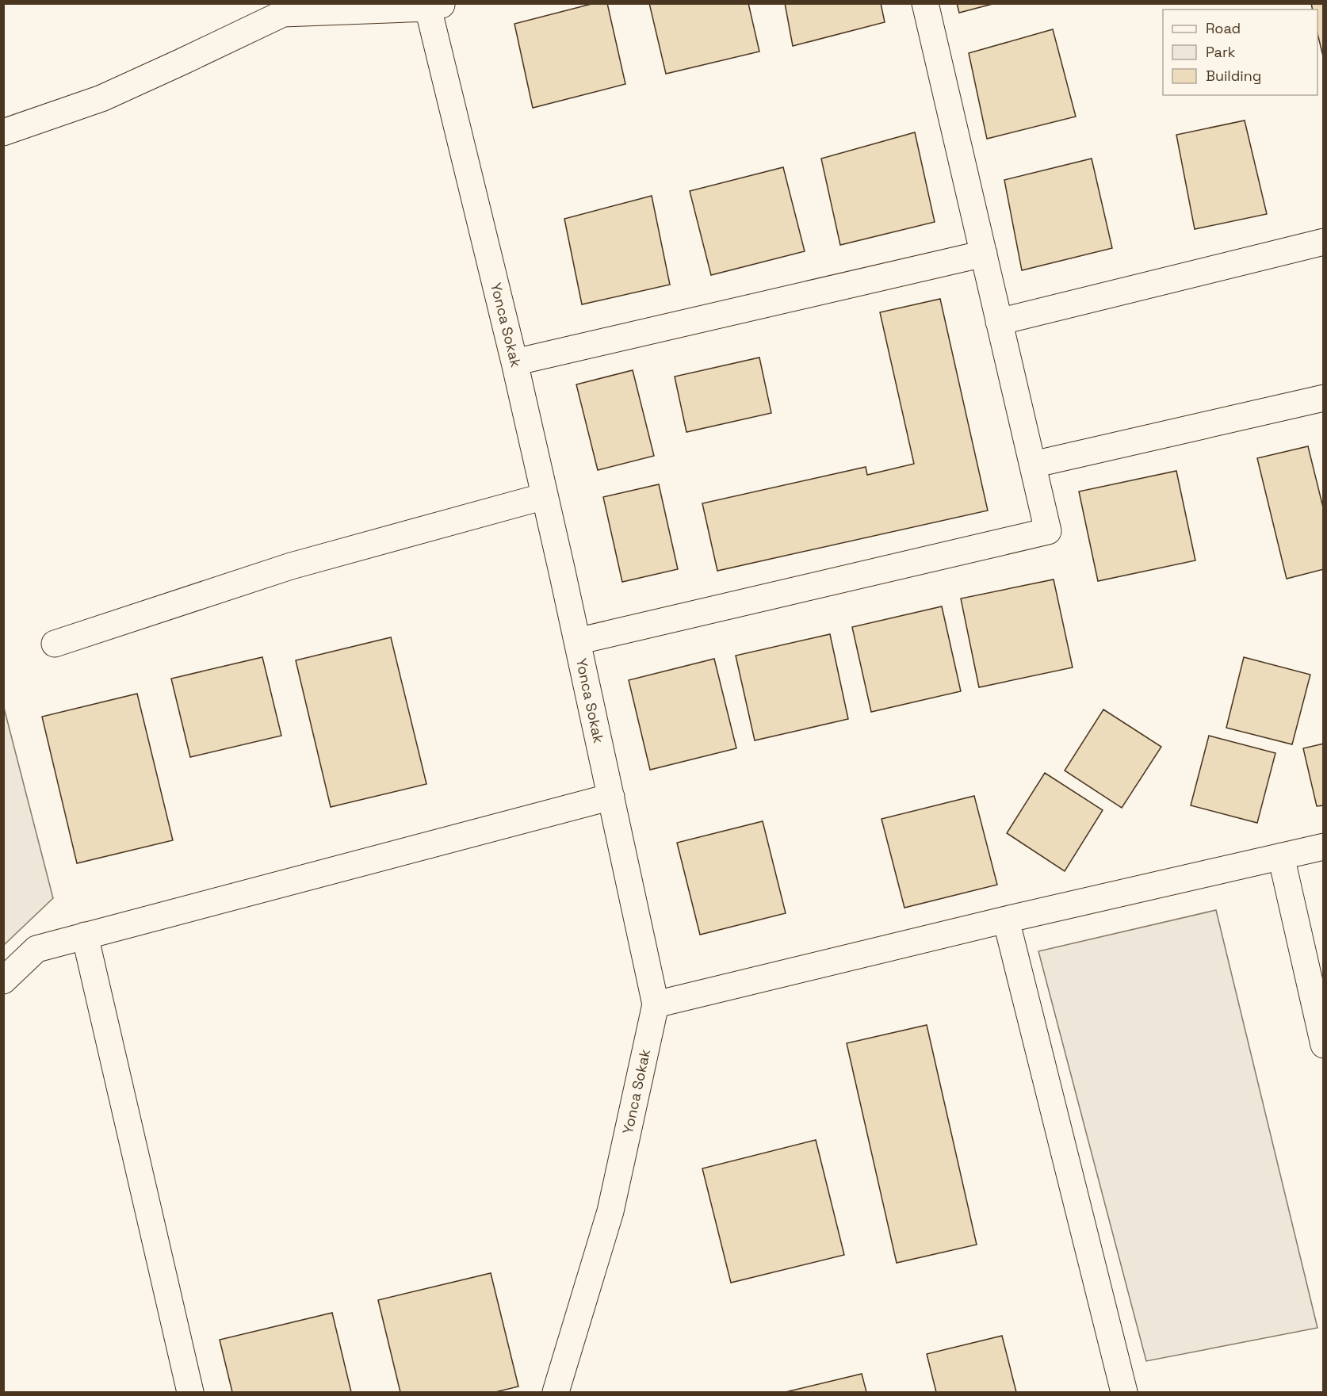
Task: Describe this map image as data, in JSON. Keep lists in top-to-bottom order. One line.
{"streets":{"street":["Yonca Sokak"]},"legend":["Road","Park","Building"]}
